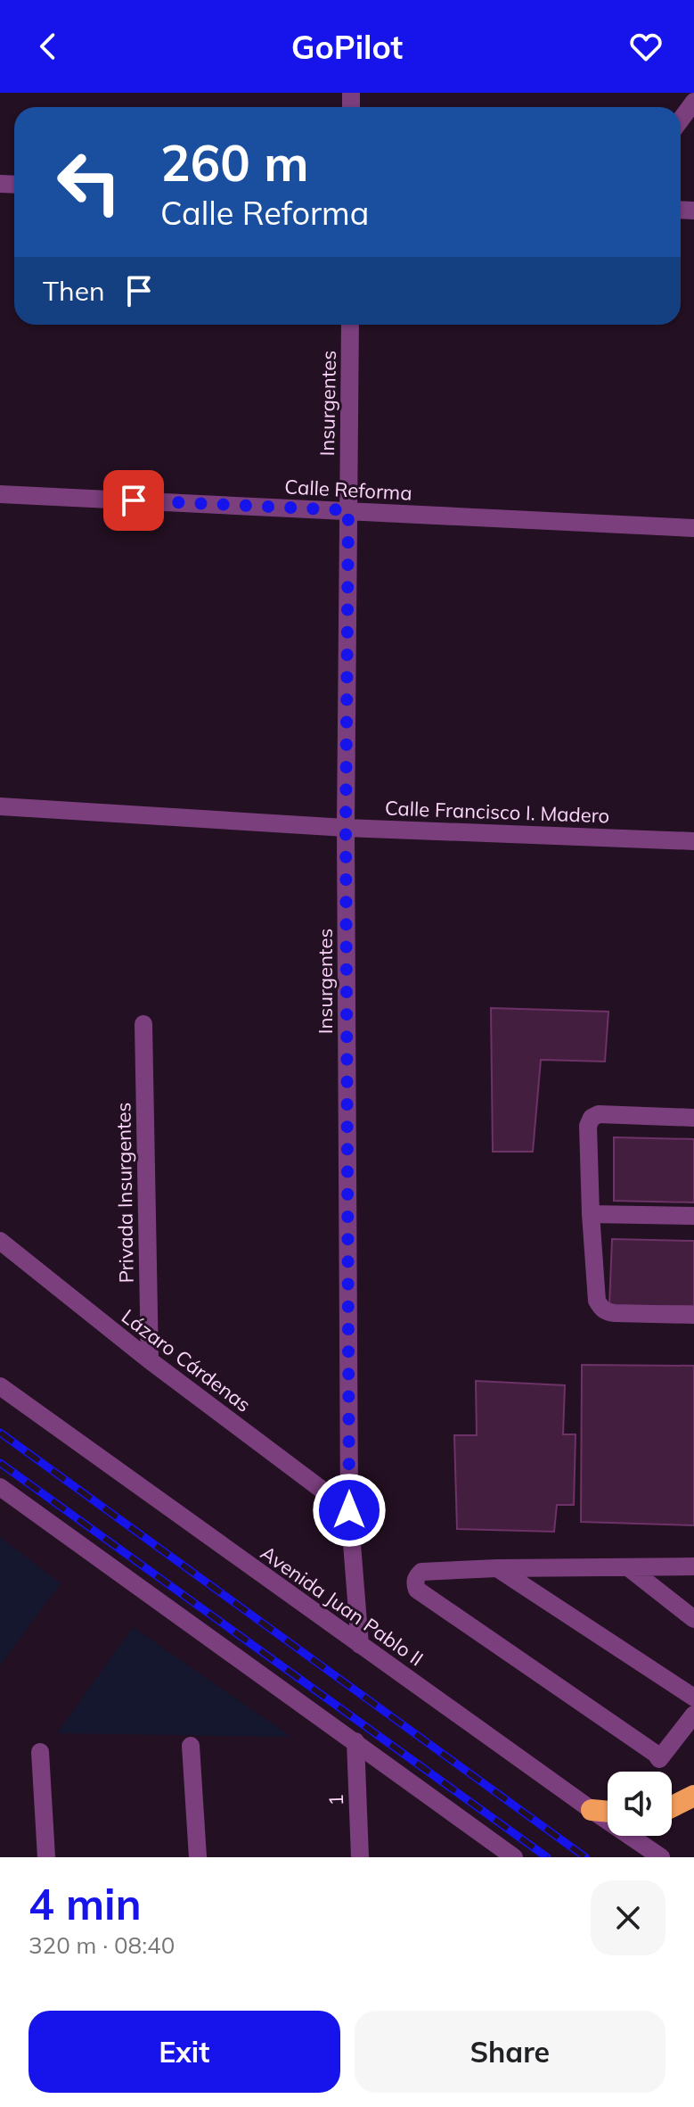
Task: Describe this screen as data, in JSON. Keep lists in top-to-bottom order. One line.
{"streets":{"street":["Insurgentes","Calle Reforma","Calle Francisco I. Madero","Privada Insurgentes","Lázaro Cárdenas","Avenida Juan Pablo II","1"]},"crossings":[["Insurgentes","Calle Reforma"],["Insurgentes","Calle Francisco I. Madero"],["Insurgentes","Lázaro Cárdenas"],["Insurgentes","Avenida Juan Pablo II"],["Privada Insurgentes","Lázaro Cárdenas"]],"page":{"header":"GoPilot","turn":["260 m","Calle Reforma"],"then":"Then","heading":["4 min","320 m · 08:40"],"buttons":["Exit","Share"]}}
